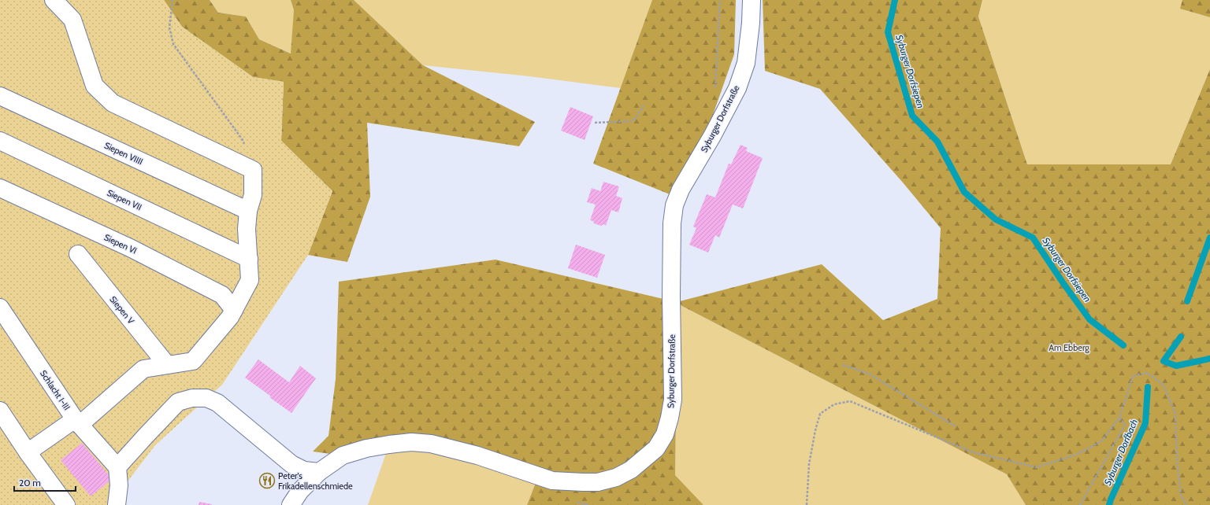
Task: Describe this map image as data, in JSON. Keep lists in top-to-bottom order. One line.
{"streets":{"street":["Syburger Dorfstraße","Siepen VIIII","Siepen VII","Siepen VI","Siepen V","Schlacht I-III"]},"water":["Syburger Dorfsiepen","Syburger Dorfbach"],"parks":["Am Ebberg"],"places":{"restaurant":["Peter's Frikadellenschmiede"]},"scale_bar":"20 m"}
